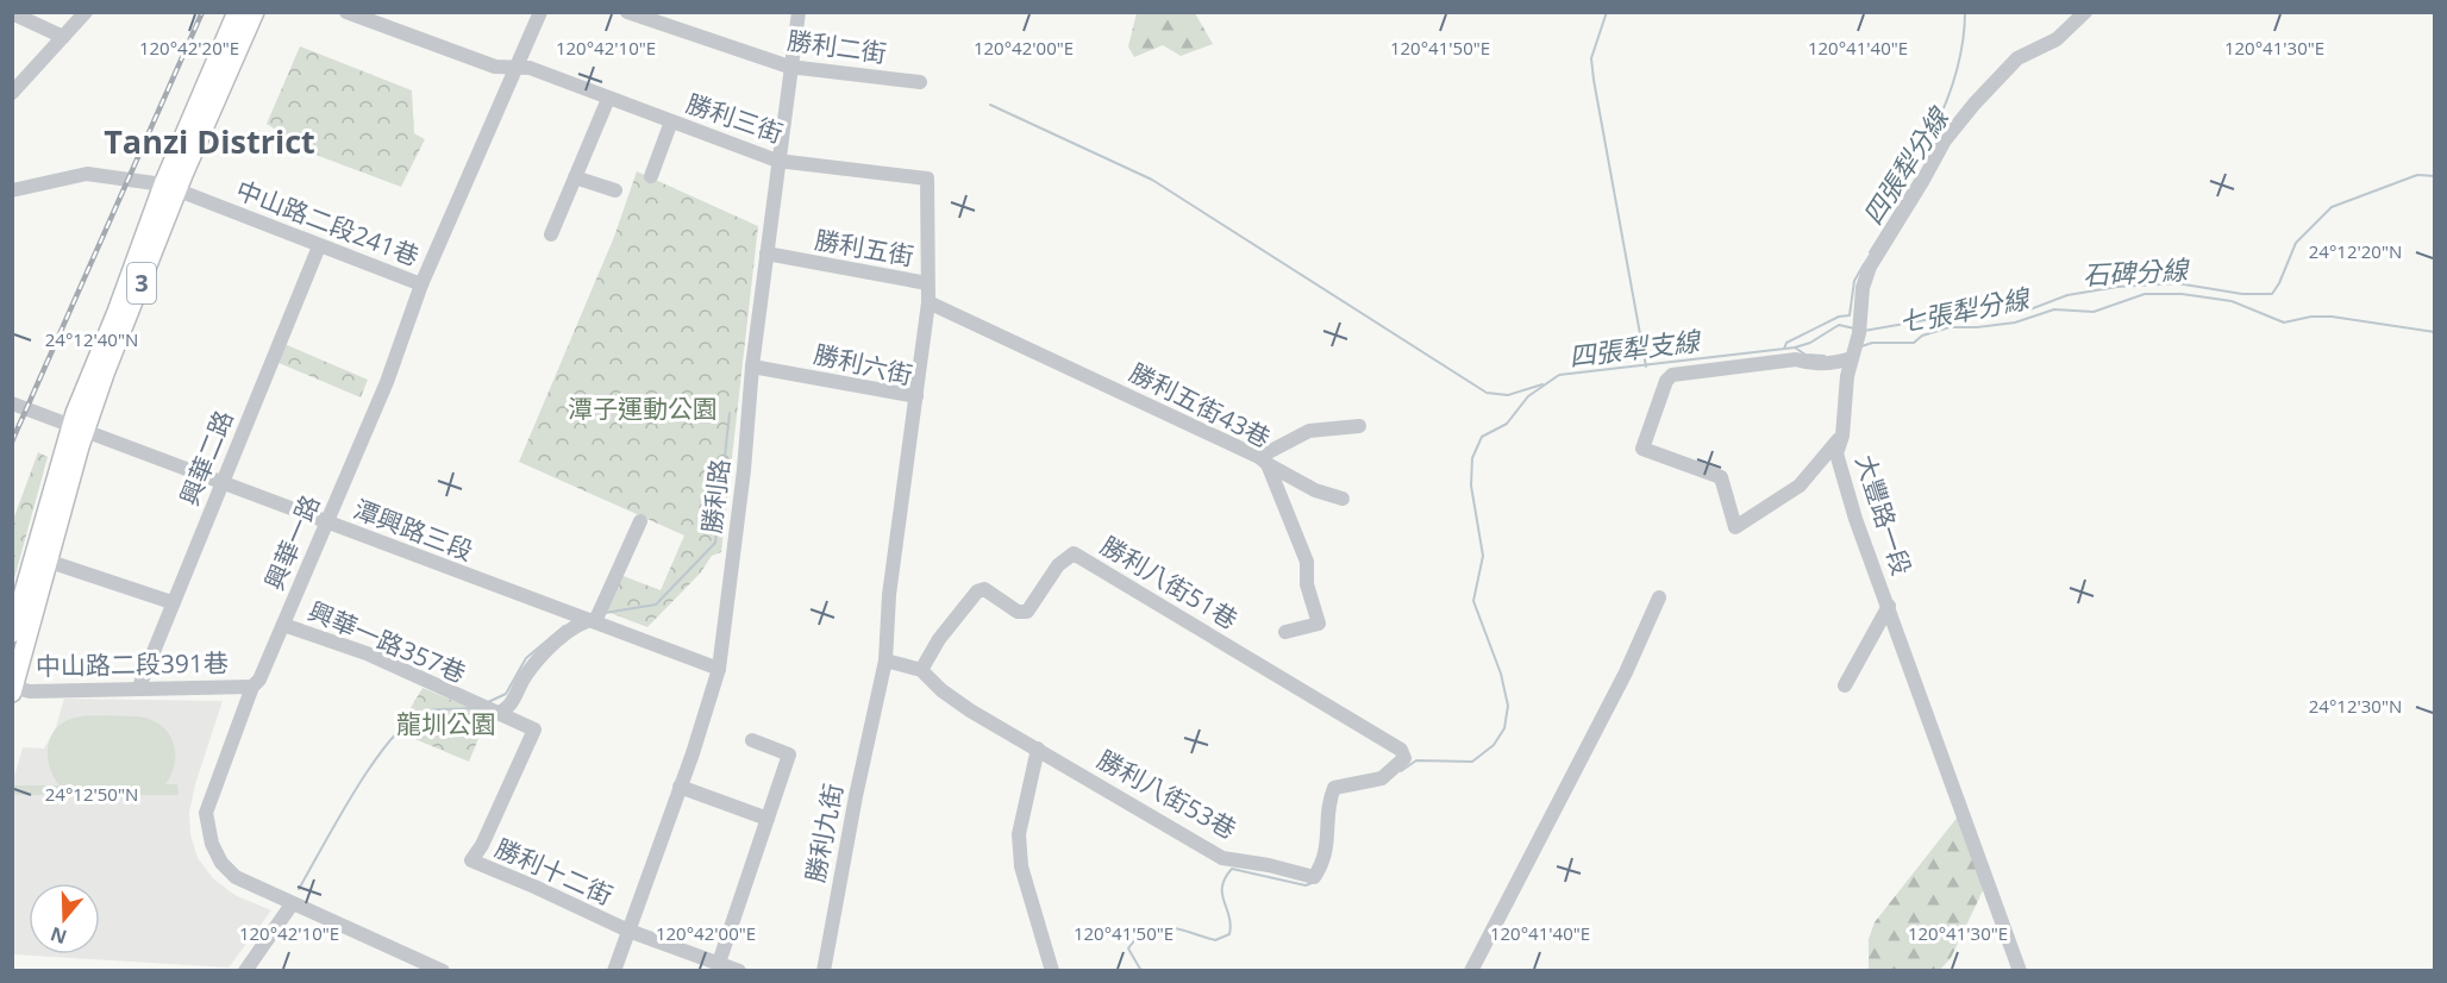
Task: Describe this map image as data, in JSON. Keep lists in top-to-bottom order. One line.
{"streets":{"main road":["3"],"street":["勝利二街","勝利三街","中山路二段241巷","勝利五街","勝利六街","勝利五街43巷","興華二路","勝利路","大豐路一段","潭興路三段","興華一路","勝利八街51巷","興華一路357巷","中山路二段391巷","勝利八街53巷","勝利九街","勝利十二街"]},"crossings":[["勝利二街","勝利路"],["勝利三街","勝利五街"],["勝利三街","勝利路"],["勝利三街","興華一路"],["中山路二段241巷","3"],["中山路二段241巷","興華二路"],["中山路二段241巷","興華一路"],["勝利五街","勝利六街"],["勝利五街","勝利五街43巷"],["勝利五街","勝利路"],["3","潭興路三段"],["3","中山路二段391巷"],["勝利六街","勝利路"],["勝利六街","勝利九街"],["興華二路","潭興路三段"],["興華二路","中山路二段391巷"],["勝利路","潭興路三段"],["勝利路","勝利十二街"],["潭興路三段","興華一路"],["興華一路","興華一路357巷"],["興華一路","中山路二段391巷"],["勝利八街51巷","勝利八街53巷"],["興華一路357巷","勝利十二街"],["勝利八街53巷","勝利九街"]],"districts":["Tanzi District"],"water":["四張犁分線","石碑分線","七張犁分線","四張犁支線"],"parks":["潭子運動公園","龍圳公園"],"north":"bottom","coordinates":["120°42'20\"E","120°42'10\"E","120°42'00\"E","120°41'50\"E","120°41'40\"E","120°41'30\"E","24°12'20\"N","24°12'40\"N","24°12'30\"N","24°12'50\"N"]}
